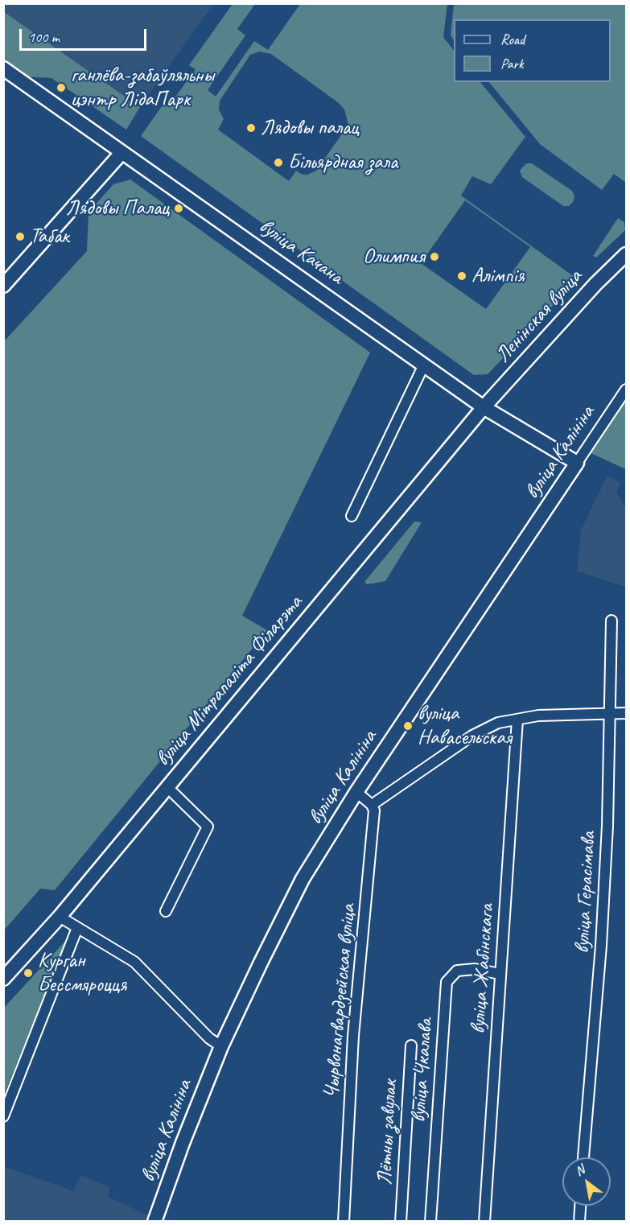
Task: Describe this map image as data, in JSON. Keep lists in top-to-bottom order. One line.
{"streets":{"main road":["вуліца Качана","Ленінская вуліца","вуліца Калініна","вуліца Мітрапаліта Філарэта"],"street":["вуліца Герасімава","вуліца Жабінскага","Чырвонагвардзейская вуліца","вуліца Чкалава","Лётны завулак"]},"crossings":[["вуліца Качана","Ленінская вуліца"],["вуліца Качана","вуліца Калініна"],["вуліца Качана","вуліца Мітрапаліта Філарэта"],["Ленінская вуліца","вуліца Мітрапаліта Філарэта"],["вуліца Жабінскага","вуліца Чкалава"]],"places":["ганлёва-забаўляльны цэнтр ЛідаПарк","Лядовы палац","Більярдная зала","Лядовы Палац","Табак","Олимпия","Алімпія","вуліца Навасельская","Курган Бессмяроцця"],"legend":["Road","Park"],"scale_bar":"100 m","north":"top left"}
